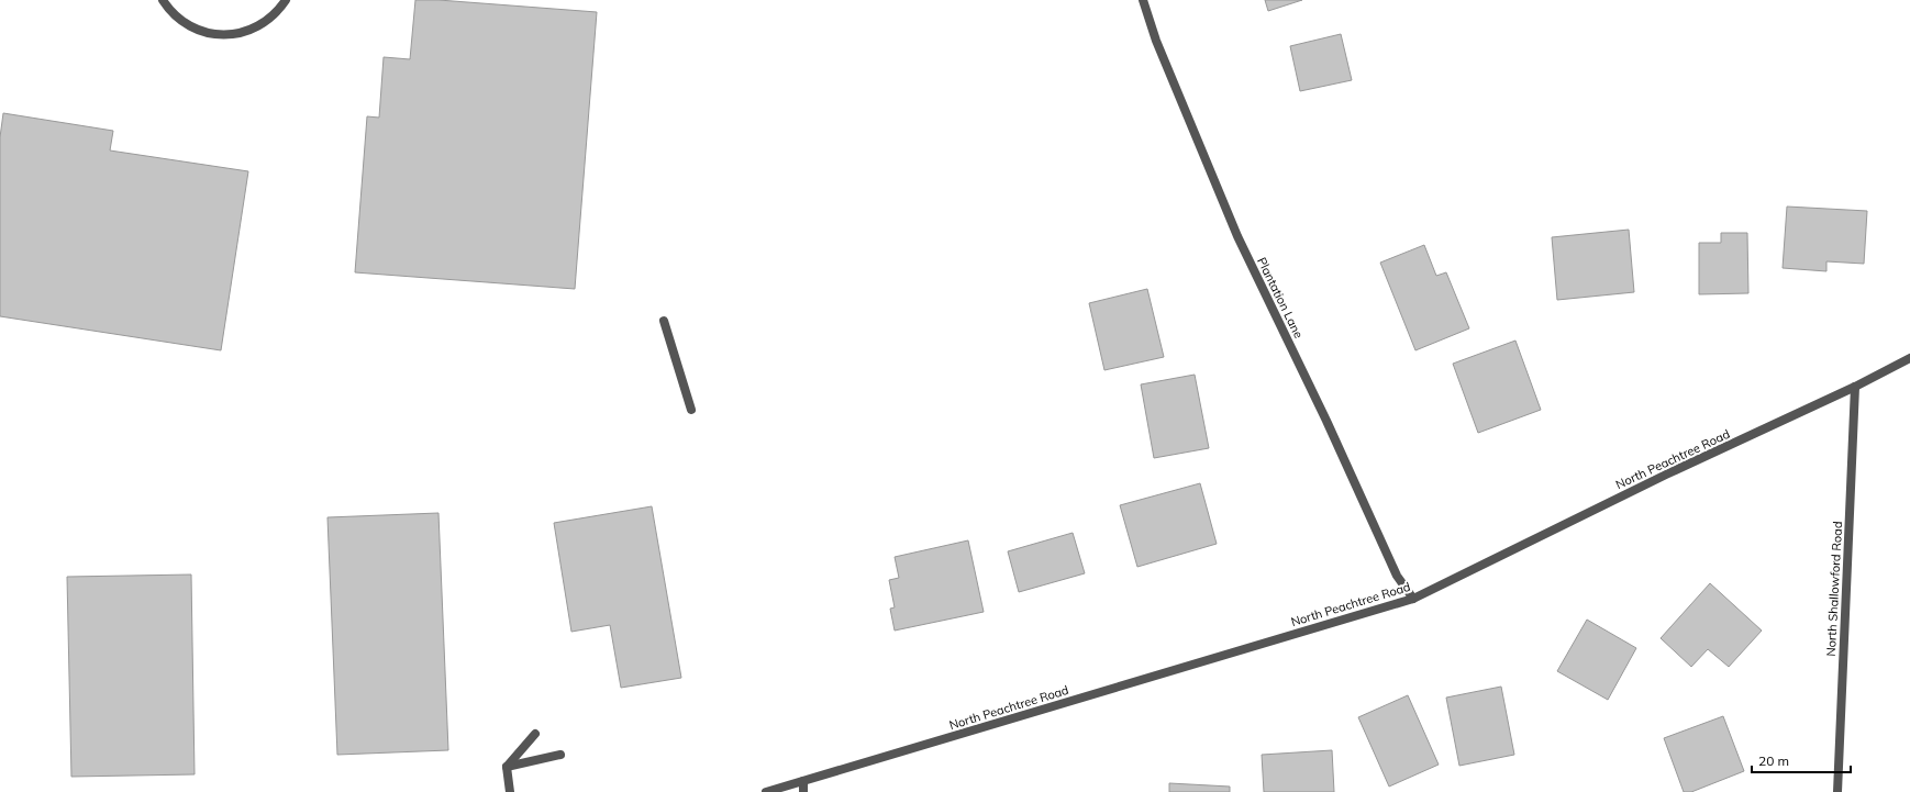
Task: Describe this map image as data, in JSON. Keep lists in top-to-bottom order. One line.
{"streets":{"street":["Plantation Lane","North Peachtree Road","North Shallowford Road"]},"crossings":[["Plantation Lane","North Peachtree Road"],["North Peachtree Road","North Shallowford Road"]],"scale_bar":"20 m"}
